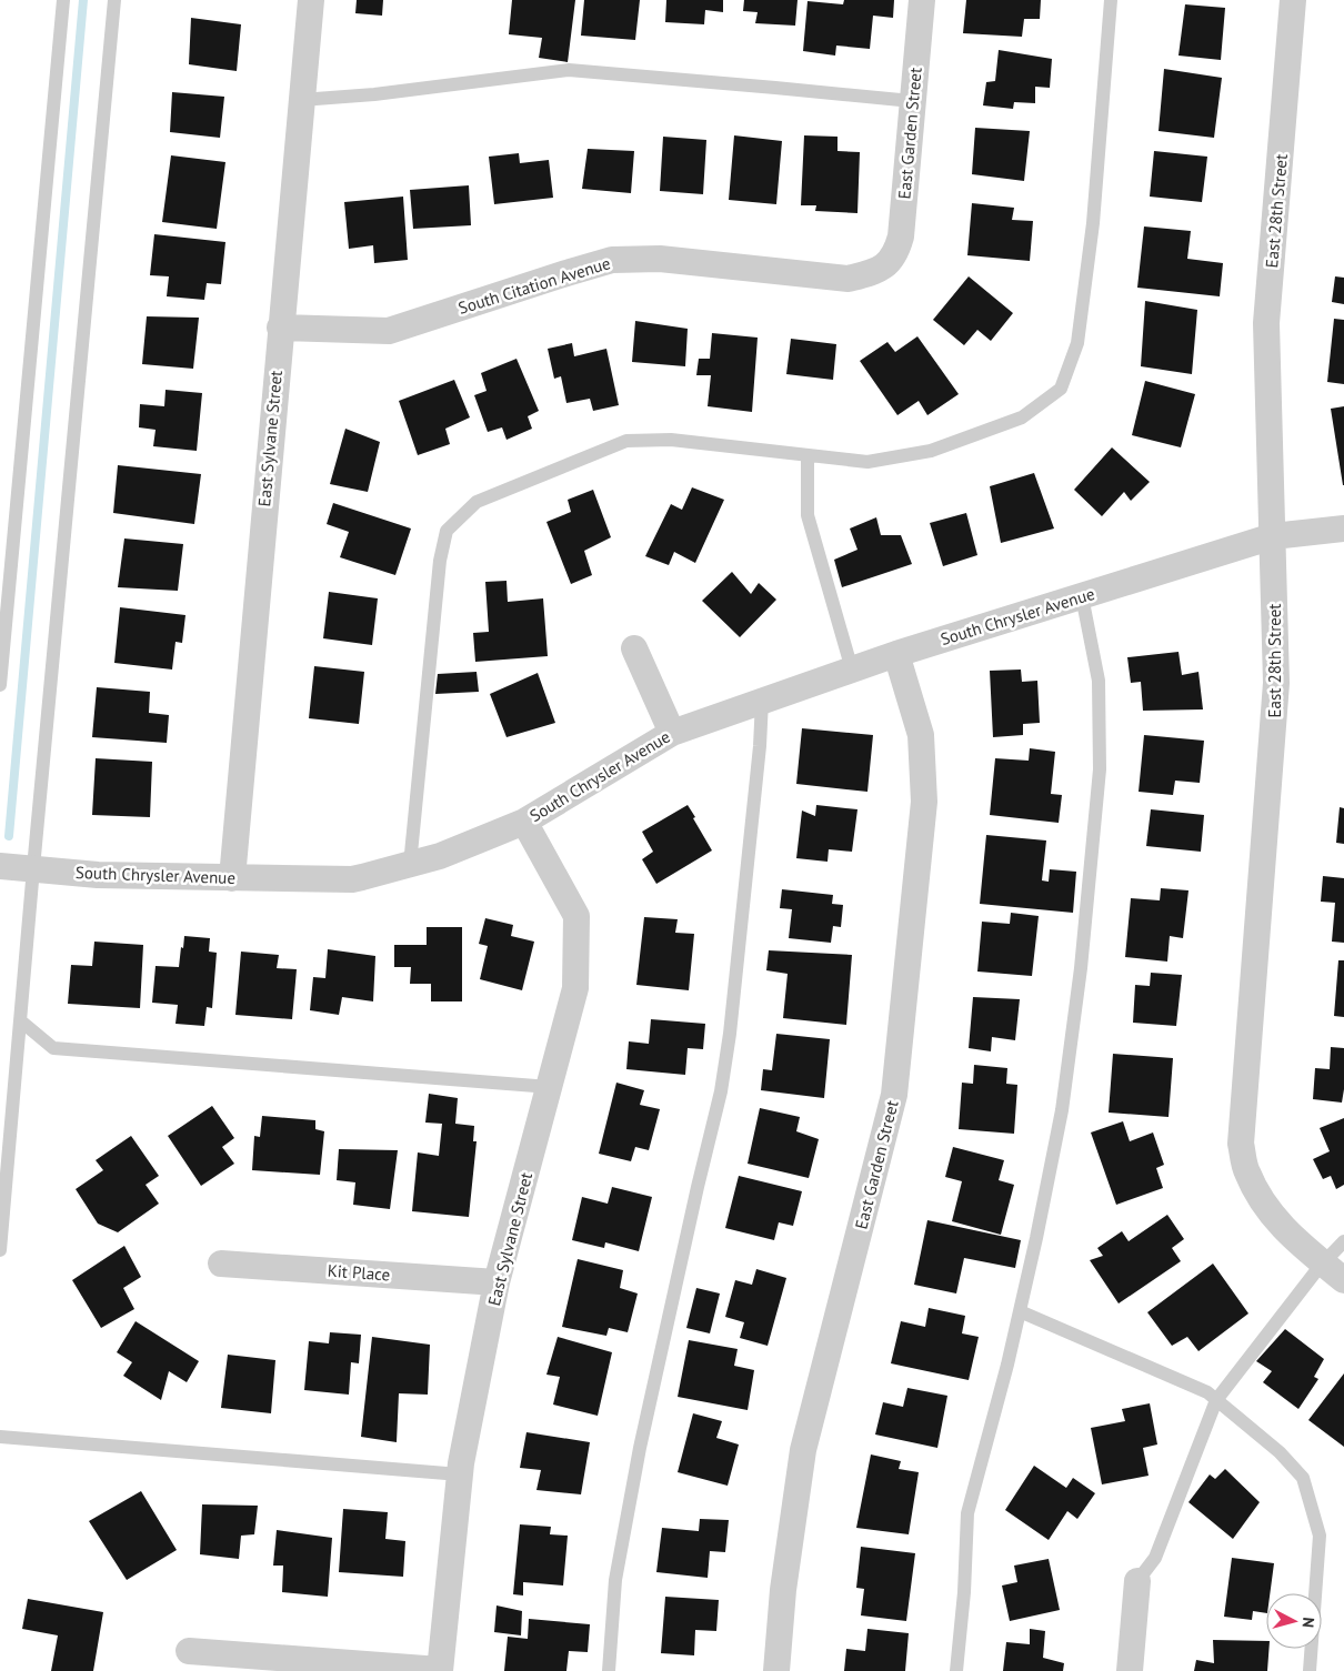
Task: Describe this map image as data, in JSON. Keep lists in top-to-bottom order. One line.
{"streets":{"street":["East Garden Street","East 28th Street","South Citation Avenue","East Sylvane Street","South Chrysler Avenue","Kit Place"]},"crossings":[["East Garden Street","South Citation Avenue"],["East Garden Street","South Chrysler Avenue"],["East 28th Street","South Chrysler Avenue"],["South Citation Avenue","East Sylvane Street"],["East Sylvane Street","South Chrysler Avenue"],["East Sylvane Street","Kit Place"]],"north":"right"}
